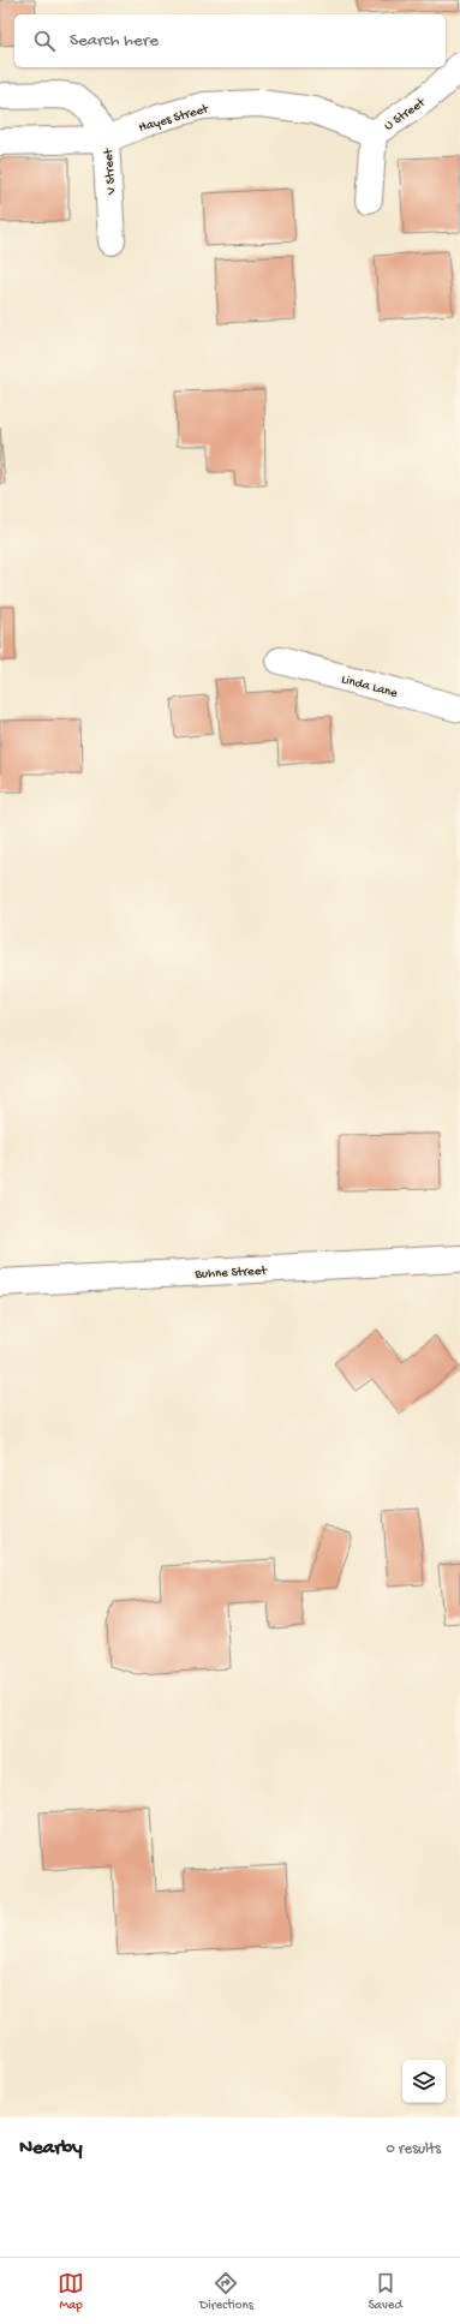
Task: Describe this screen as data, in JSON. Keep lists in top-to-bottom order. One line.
{"streets":{"street":["U Street","Hayes Street","V Street","Linda Lane","Buhne Street"]},"crossings":[["U Street","Hayes Street"],["Hayes Street","V Street"]],"page":{"search":"Search here","heading":["Nearby","0 results"],"nav":["Map","Directions","Saved"]}}
